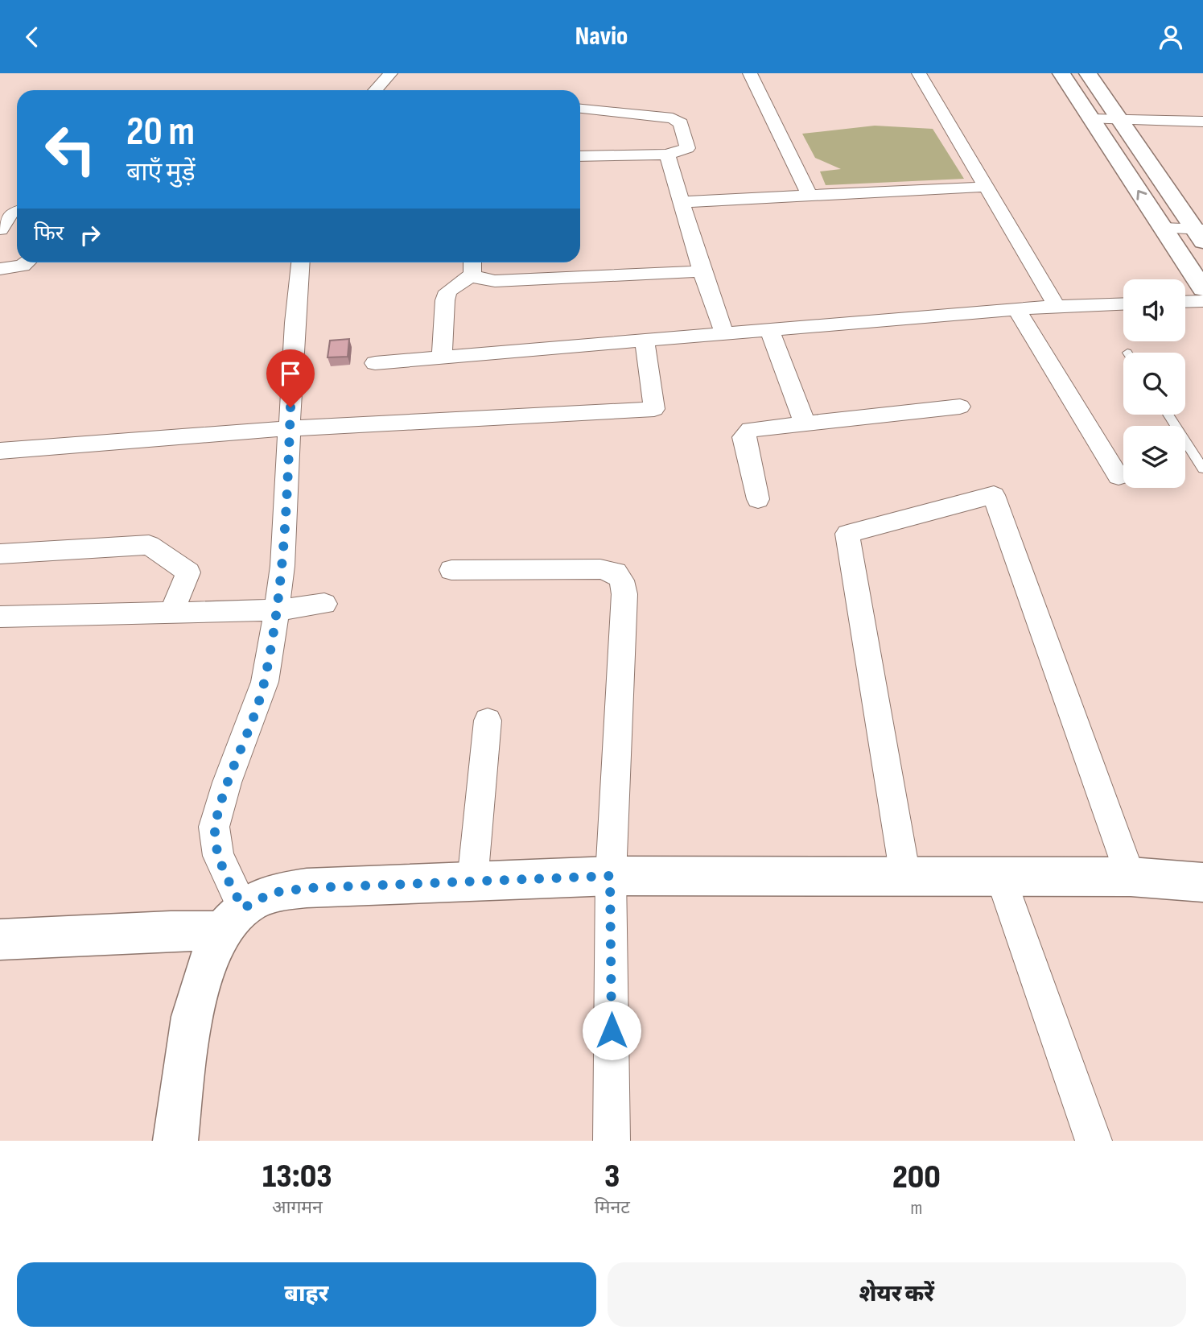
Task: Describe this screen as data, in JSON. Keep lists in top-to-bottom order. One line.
{"page":{"header":"Navio","turn":["20 m","बाएँ मुड़ें"],"then":"फिर","eta":["13:03","आगमन","3","मिनट","200","m"],"buttons":["बाहर","शेयर करें"]}}
